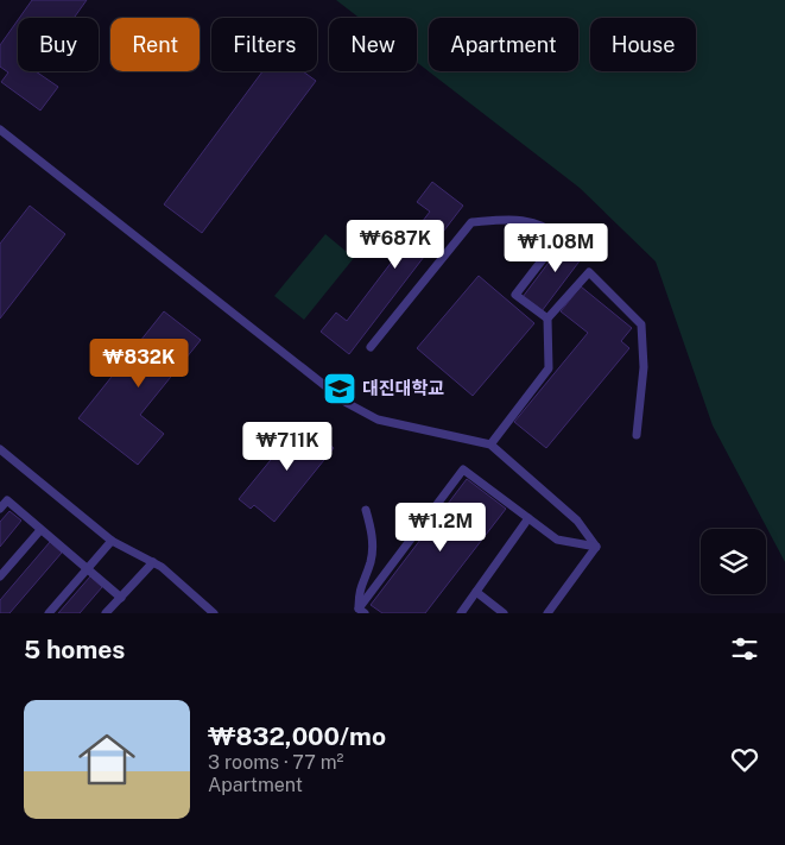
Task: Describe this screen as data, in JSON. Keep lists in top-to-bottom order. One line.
{"places":{"school or university":["대진대학교"]},"page":{"chip":["Buy","Rent","Filters","New","Apartment","House"],"price":["₩687K","₩1.08M","₩832K","₩711K","₩1.2M"],"heading":"5 homes","list":[{"name":"₩832,000/mo","note":"3 rooms · 77 m² · Apartment"}]}}
